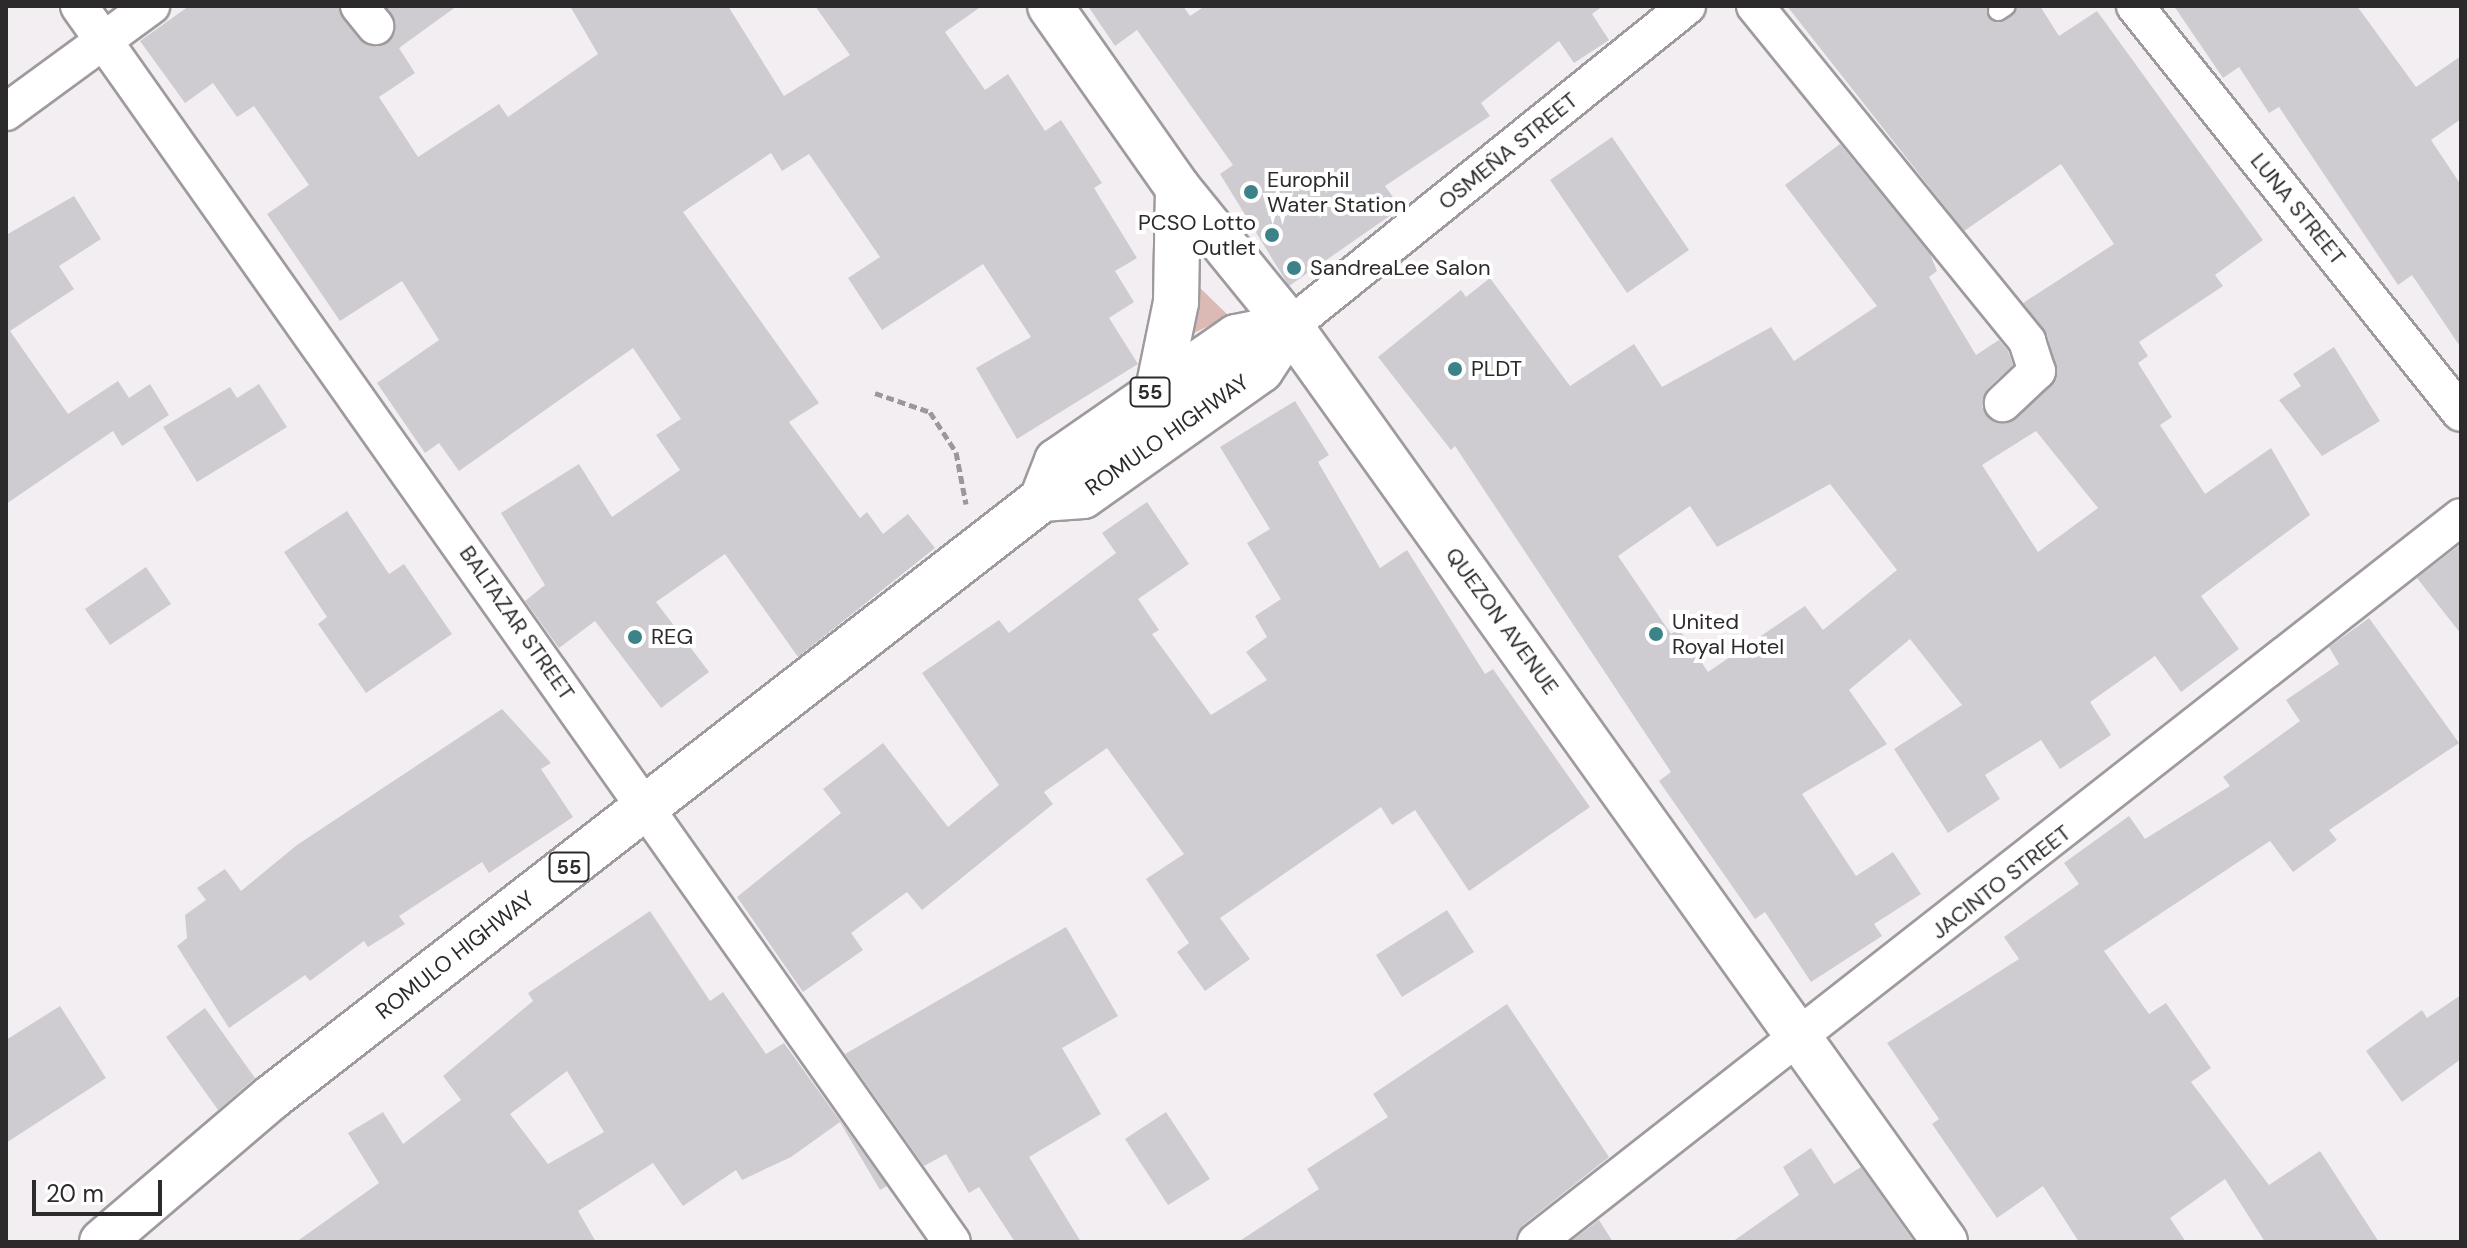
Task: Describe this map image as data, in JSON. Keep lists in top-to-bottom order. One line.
{"streets":{"main road":["55","ROMULO HIGHWAY","QUEZON AVENUE"],"street":["OSMEÑA STREET","LUNA STREET","BALTAZAR STREET","JACINTO STREET"]},"crossings":[["OSMEÑA STREET","ROMULO HIGHWAY"],["OSMEÑA STREET","QUEZON AVENUE"],["55","ROMULO HIGHWAY"],["55","QUEZON AVENUE"],["ROMULO HIGHWAY","QUEZON AVENUE"],["ROMULO HIGHWAY","BALTAZAR STREET"],["QUEZON AVENUE","JACINTO STREET"]],"places":["Europhil Water Station","PCSO Lotto Outlet","SandreaLee Salon","PLDT","United Royal Hotel","REG"],"scale_bar":"20 m"}
